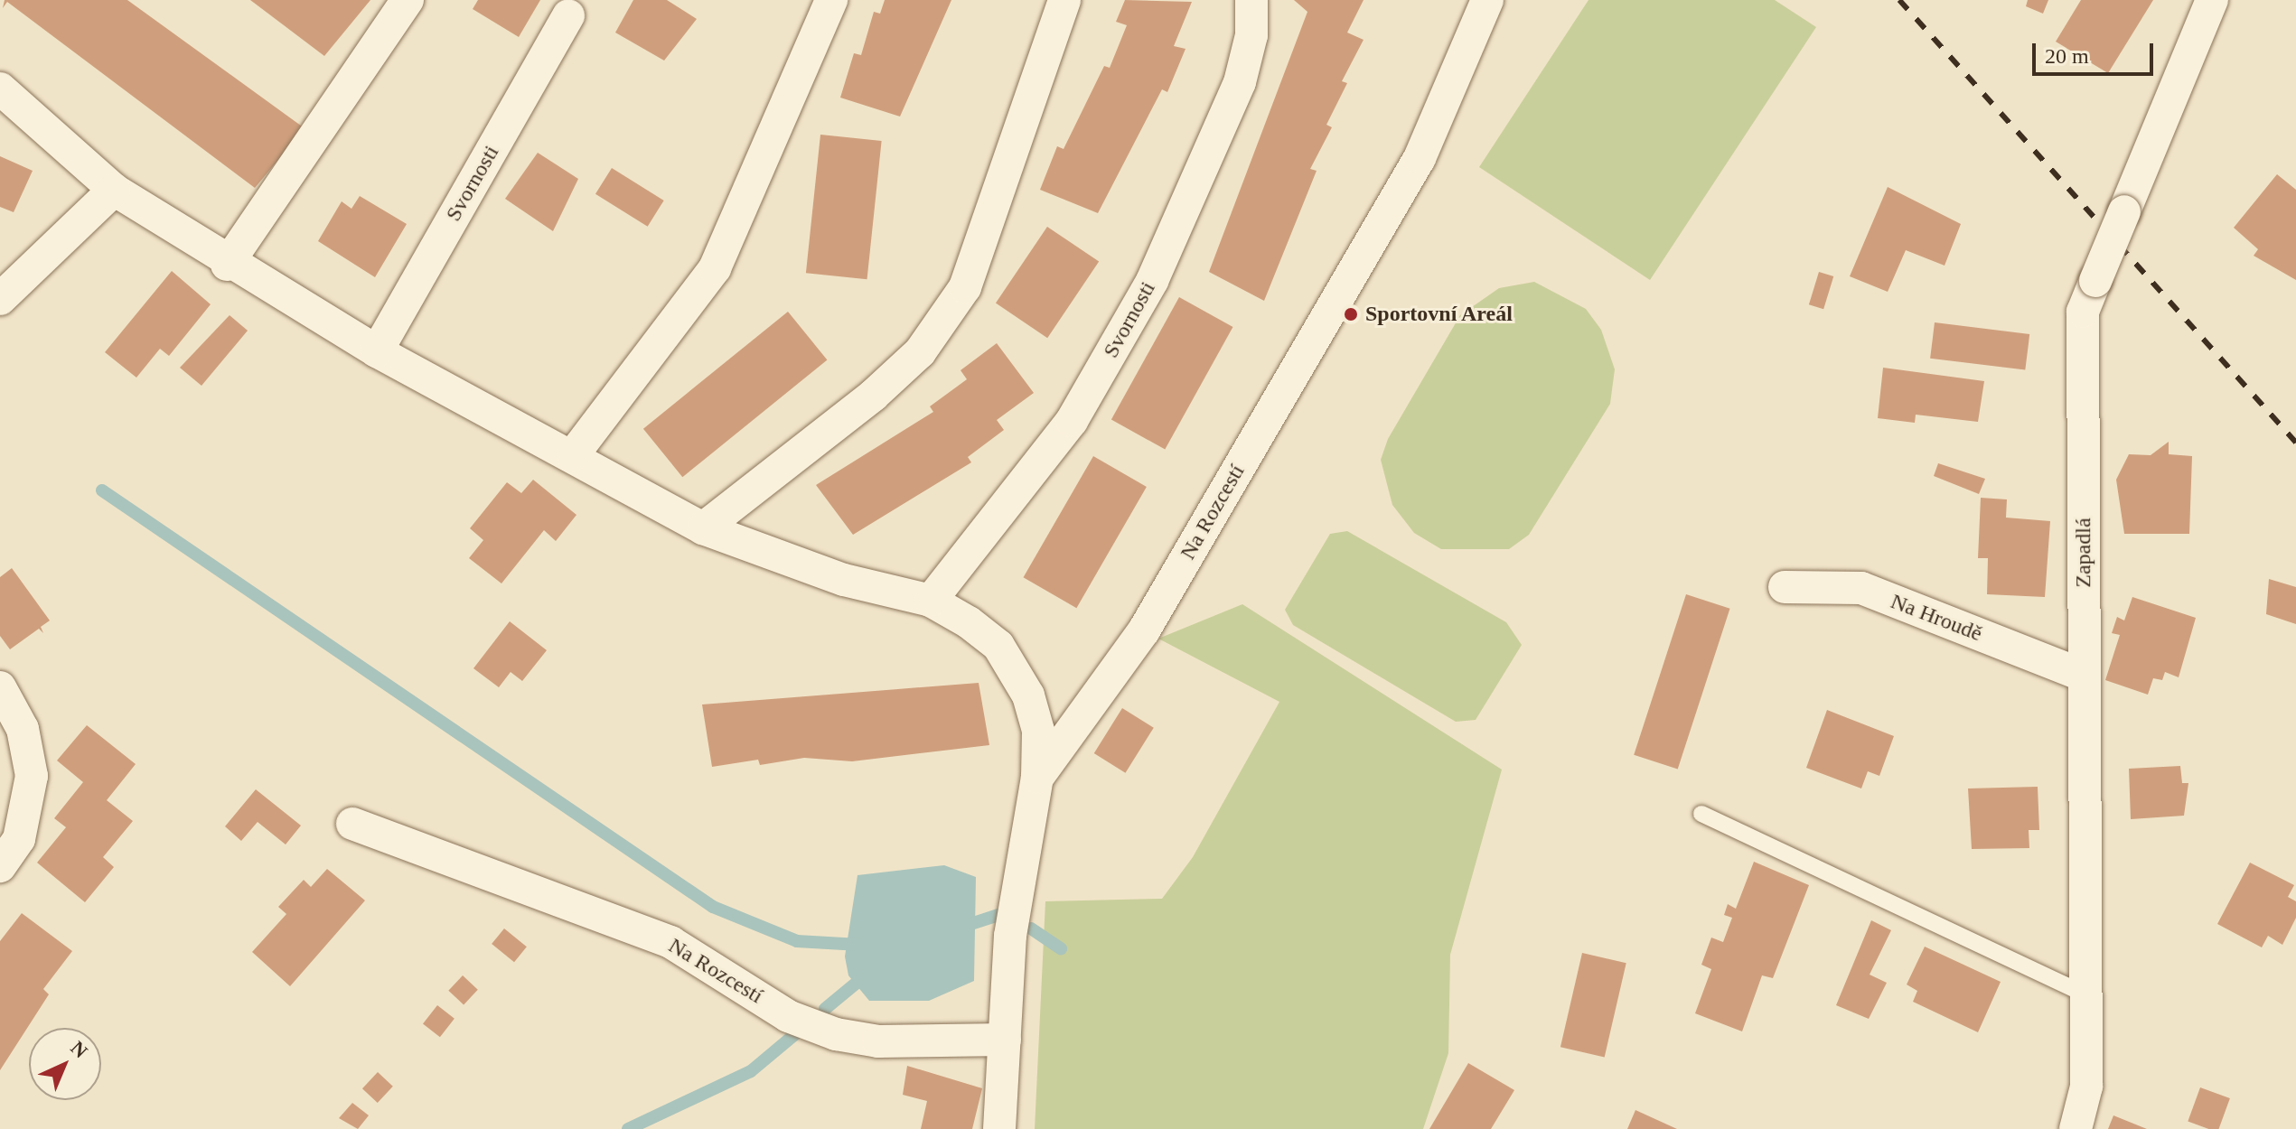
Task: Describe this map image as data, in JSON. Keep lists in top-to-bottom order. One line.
{"streets":{"street":["Svornosti","Na Rozcestí","Zapadlá","Na Hroudě"]},"crossings":[["Zapadlá","Na Hroudě"]],"places":["Sportovní Areál"],"scale_bar":"20 m","north":"top right"}
